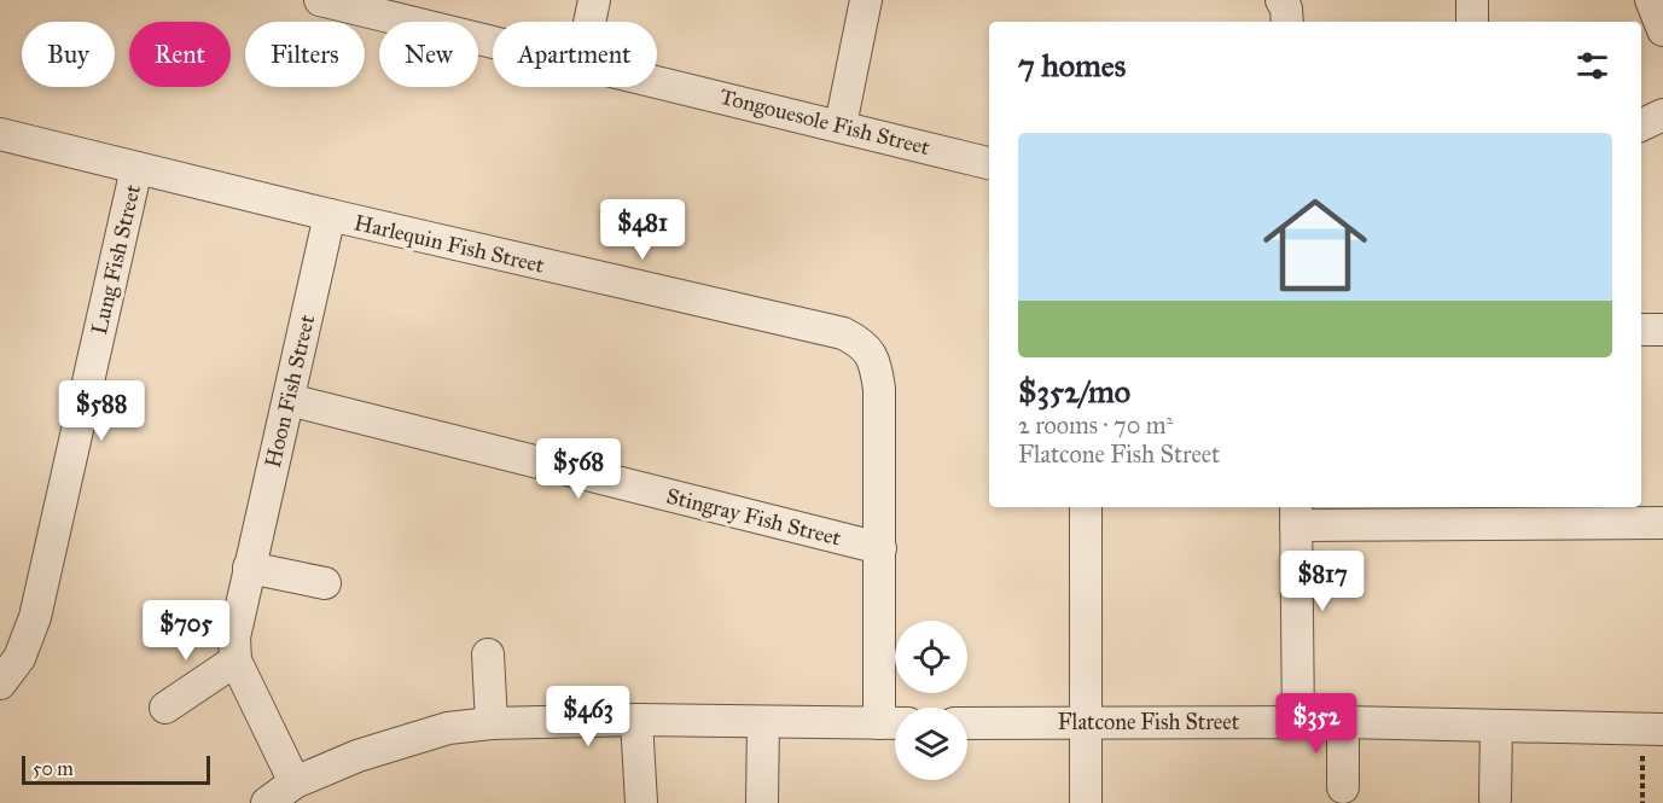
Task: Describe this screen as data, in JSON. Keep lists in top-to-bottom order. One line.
{"streets":{"street":["Tongouesole Fish Street","Harlequin Fish Street","Lung Fish Street","Hoon Fish Street","Stingray Fish Street","Flatcone Fish Street"]},"crossings":[["Harlequin Fish Street","Lung Fish Street"],["Harlequin Fish Street","Hoon Fish Street"],["Harlequin Fish Street","Stingray Fish Street"],["Hoon Fish Street","Stingray Fish Street"]],"scale_bar":"50 m","page":{"chip":["Buy","Rent","Filters","New","Apartment"],"heading":"7 homes","list":[{"name":"$352/mo","note":"2 rooms · 70 m² · Flatcone Fish Street"}],"price":["$481","$588","$568","$817","$705","$463","$352"],"scale":"50 m"}}
